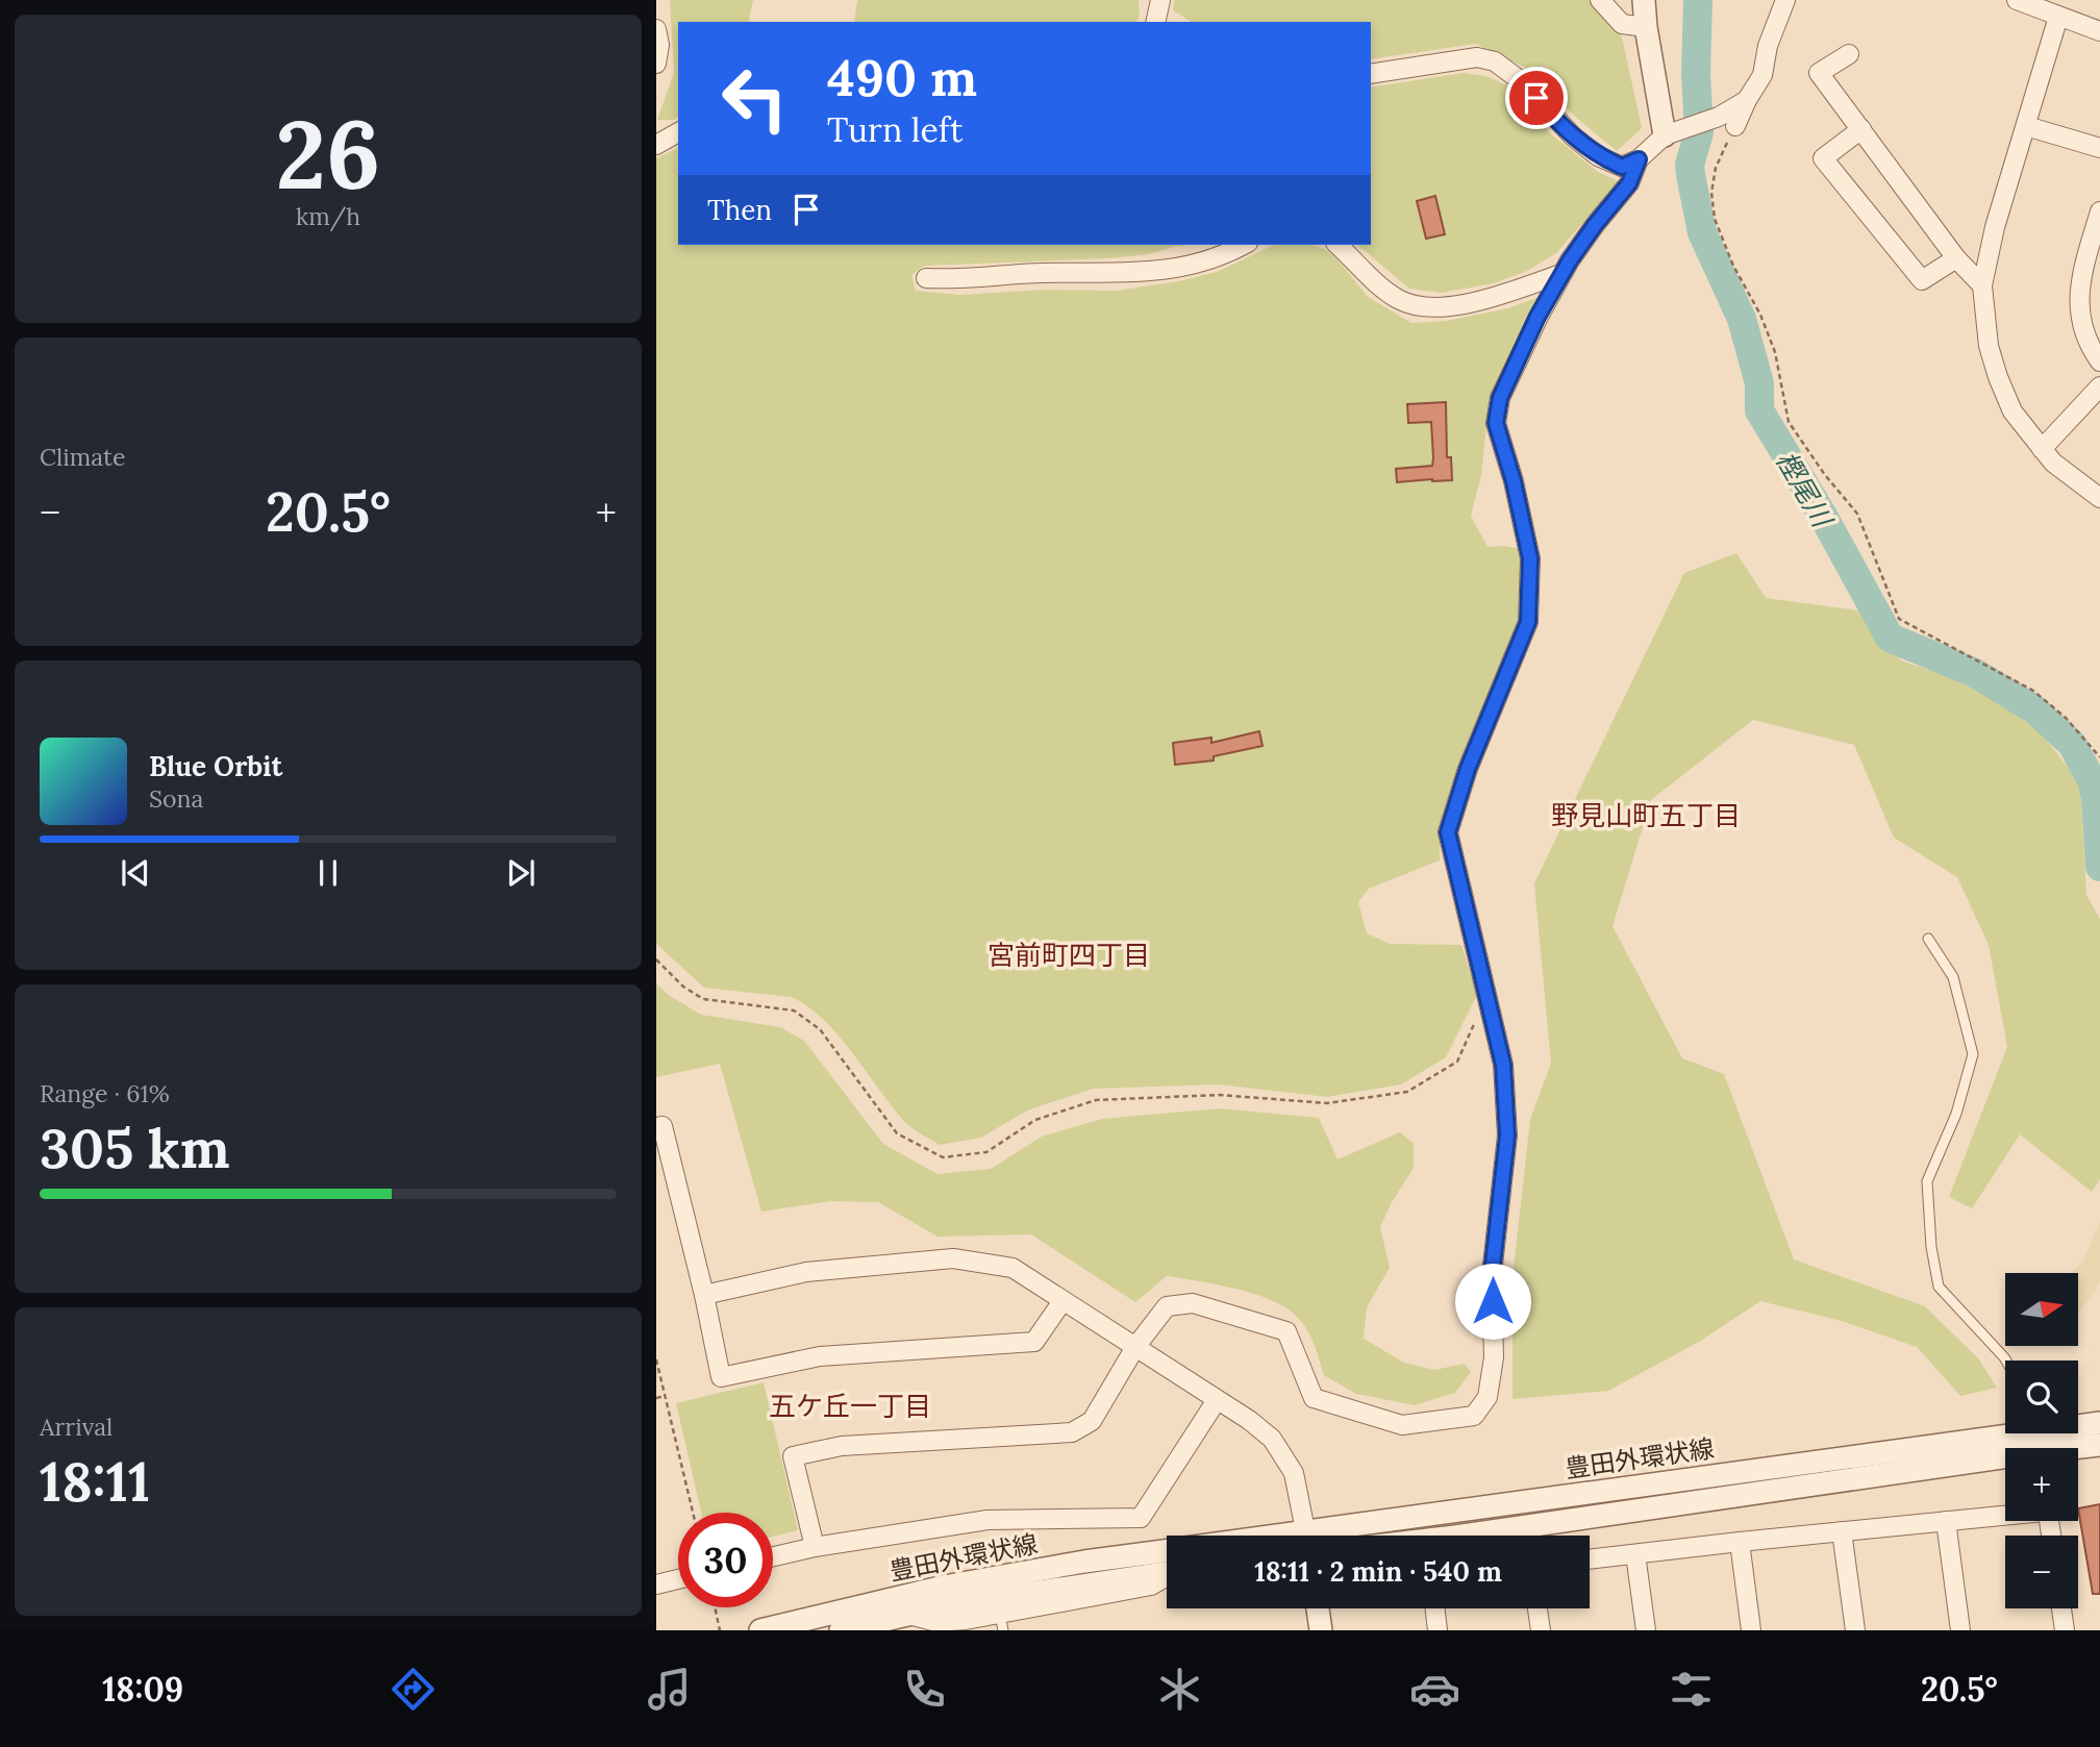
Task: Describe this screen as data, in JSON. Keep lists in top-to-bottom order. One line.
{"streets":{"street":["豊田外環状線"]},"districts":["野見山町五丁目","宮前町四丁目","五ケ丘一丁目"],"water":["樫尾川"],"north":"right","page":{"tile":[["26","km/h"],"Climate",["Range · 61%","305 km"],["Arrival","18:11"]],"turn":["490 m","Turn left"],"then":"Then","heat":["−","20.5°","+"],"song":["Blue Orbit","Sona"],"map_buttons":["+","−"],"limit":"30","trip":"18:11 · 2 min · 540 m","tabs":["18:09","20.5°"]}}
